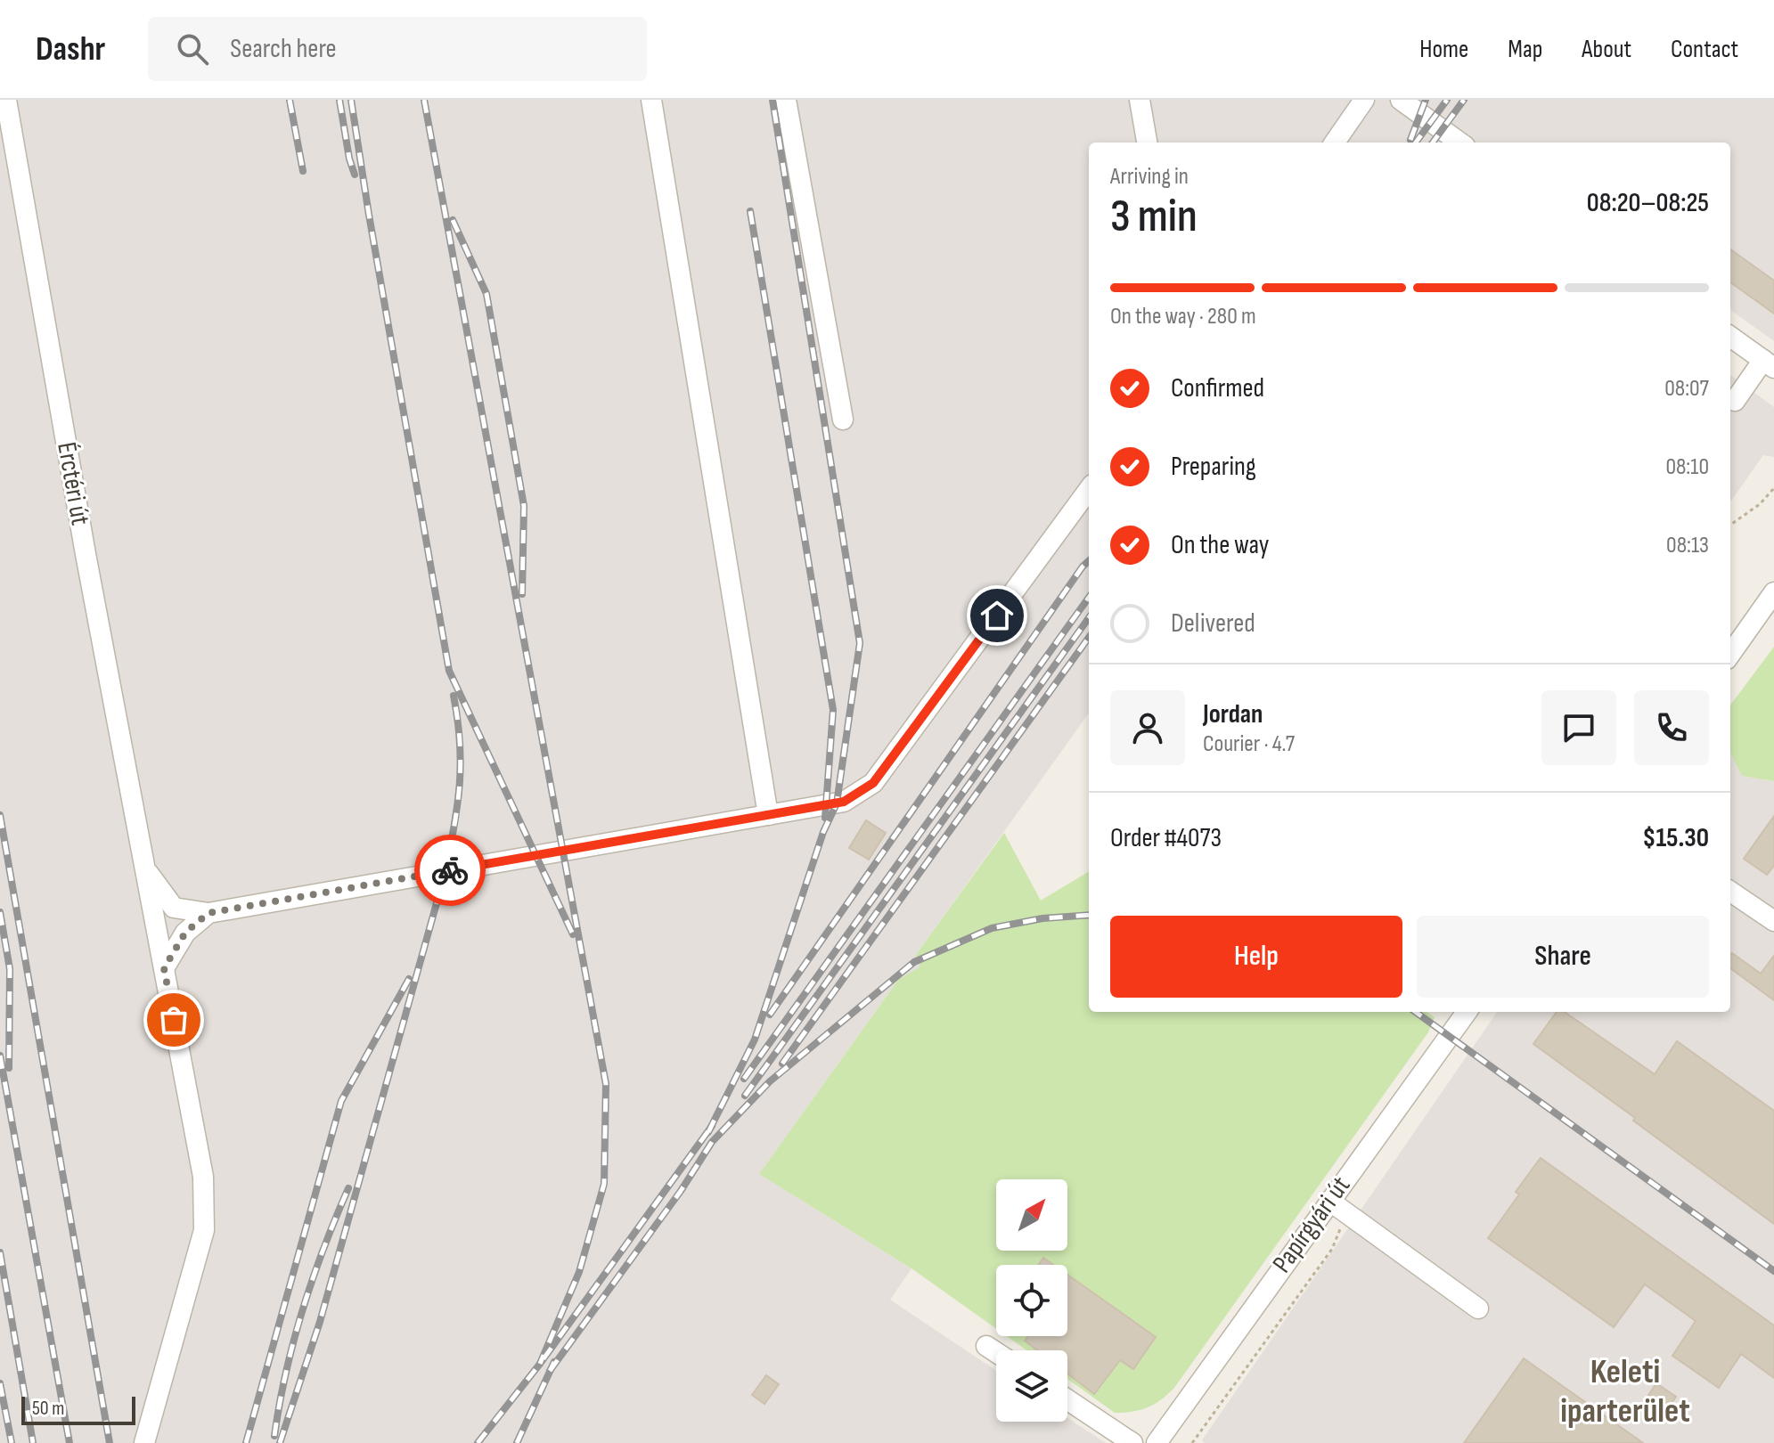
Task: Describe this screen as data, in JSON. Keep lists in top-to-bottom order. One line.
{"streets":{"street":["Érctéri út","Papírgyári út"]},"districts":["Keleti iparterület"],"scale_bar":"50 m","north":"top right","page":{"header":"Dashr","search":"Search here","nav":["Home","Map","About","Contact"],"heading":["3 min","Arriving in","08:20–08:25"],"panel":["Jordan","Courier · 4.7","Order #4073","$15.30"],"bar":"On the way · 280 m","list":[["Confirmed","08:07"],["Preparing","08:10"],["On the way","08:13"],"Delivered"],"buttons":["Help","Share"],"scale":"50 m"}}
